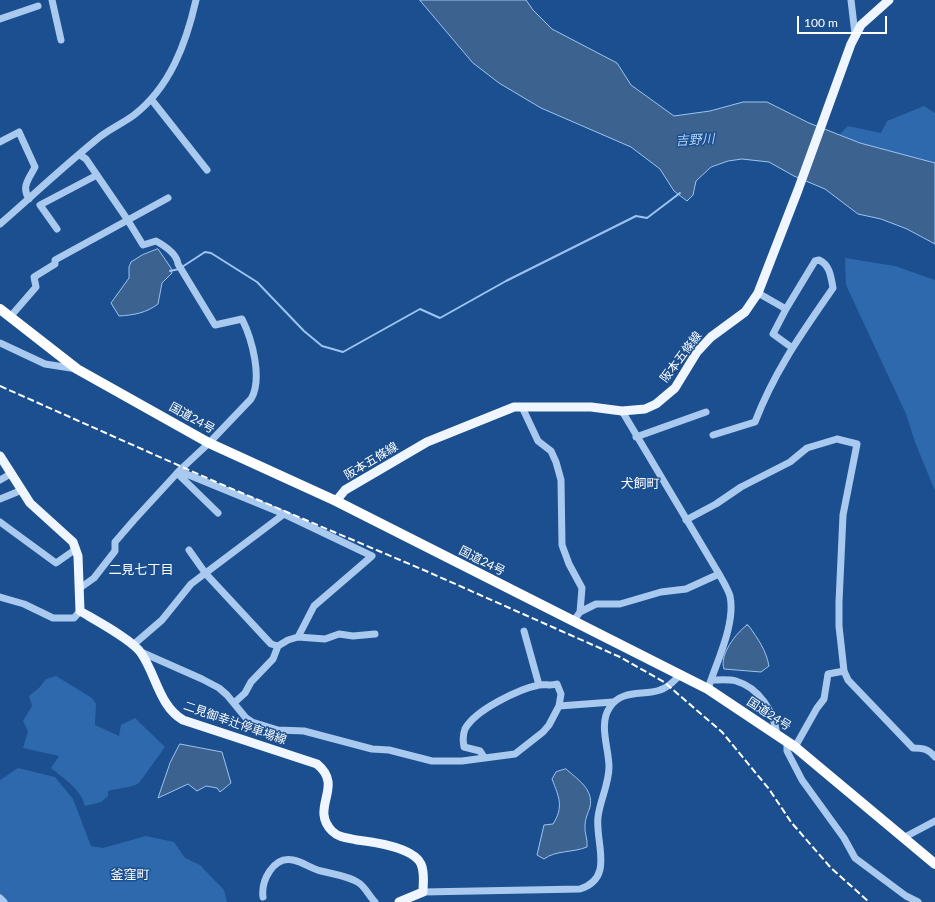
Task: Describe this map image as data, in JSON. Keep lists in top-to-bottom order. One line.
{"streets":{"highway":["国道24号"],"main road":["阪本五條線","二見御幸辻停車場線"]},"crossings":[["阪本五條線","国道24号"]],"districts":["犬飼町","二見七丁目","釜窪町"],"water":["吉野川"],"scale_bar":"100 m"}
